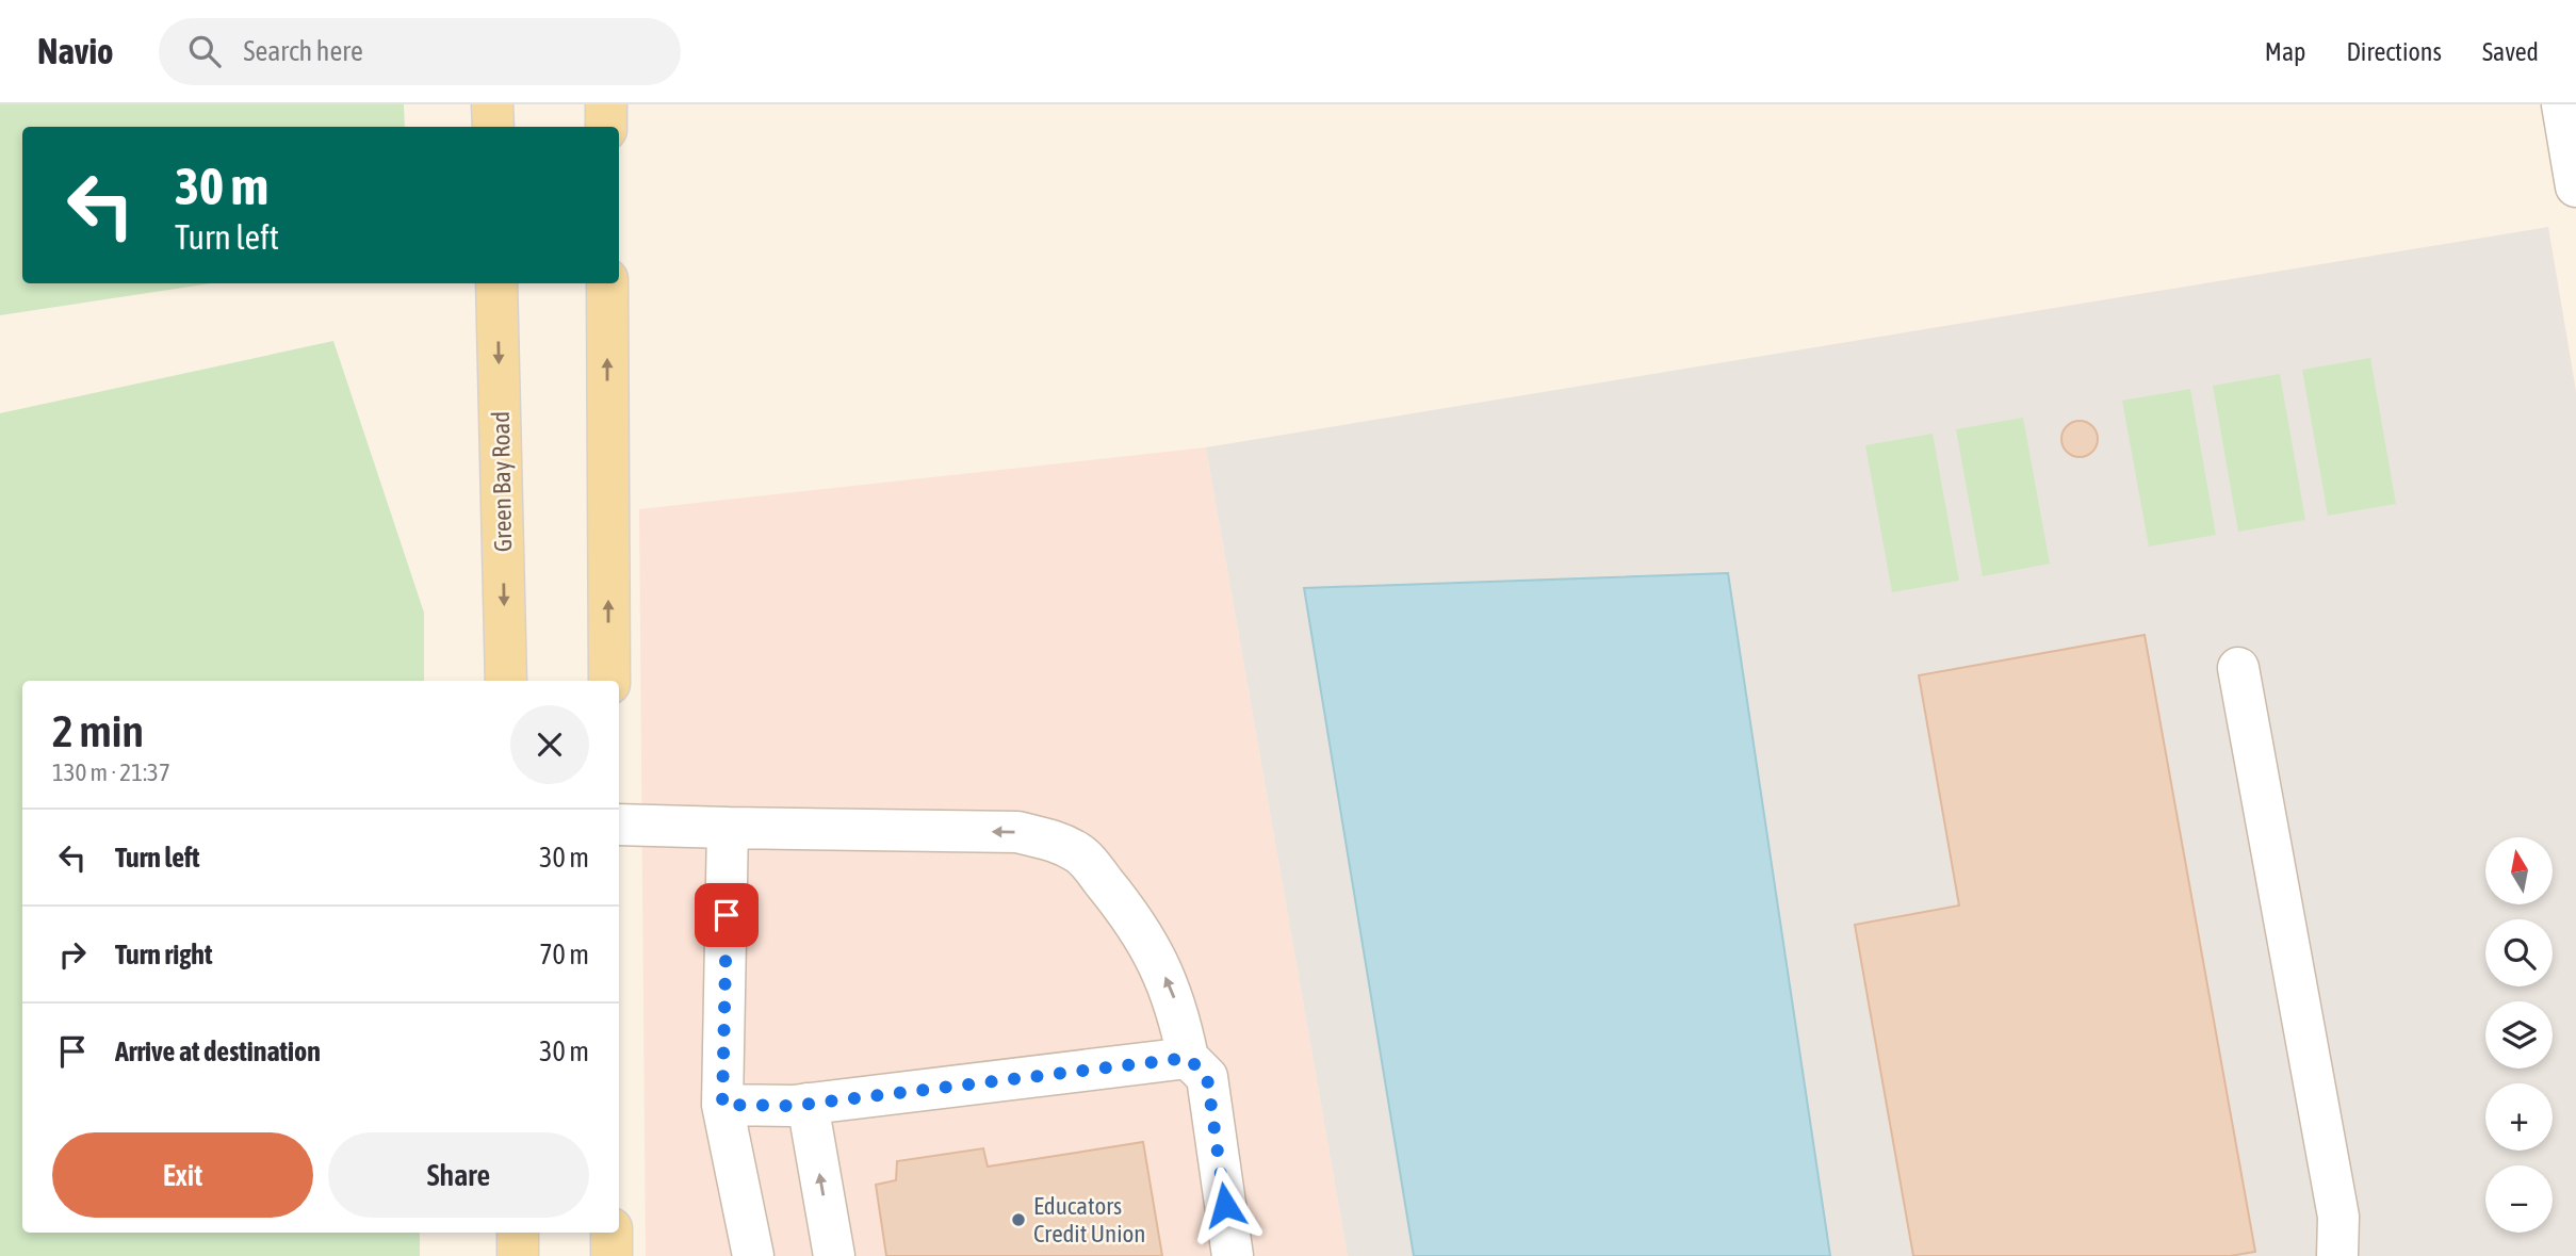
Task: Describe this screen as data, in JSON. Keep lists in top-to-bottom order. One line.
{"streets":{"main road":["Green Bay Road"]},"places":["Educators Credit Union"],"north":"top","page":{"header":"Navio","search":"Search here","nav":["Map","Directions","Saved"],"turn":["30 m","Turn left"],"heading":["2 min","130 m · 21:37"],"list":[{"name":"Turn left","value":"30 m"},{"name":"Turn right","value":"70 m"},{"name":"Arrive at destination","value":"30 m"}],"map_buttons":["+","−"],"buttons":["Exit","Share"]}}
